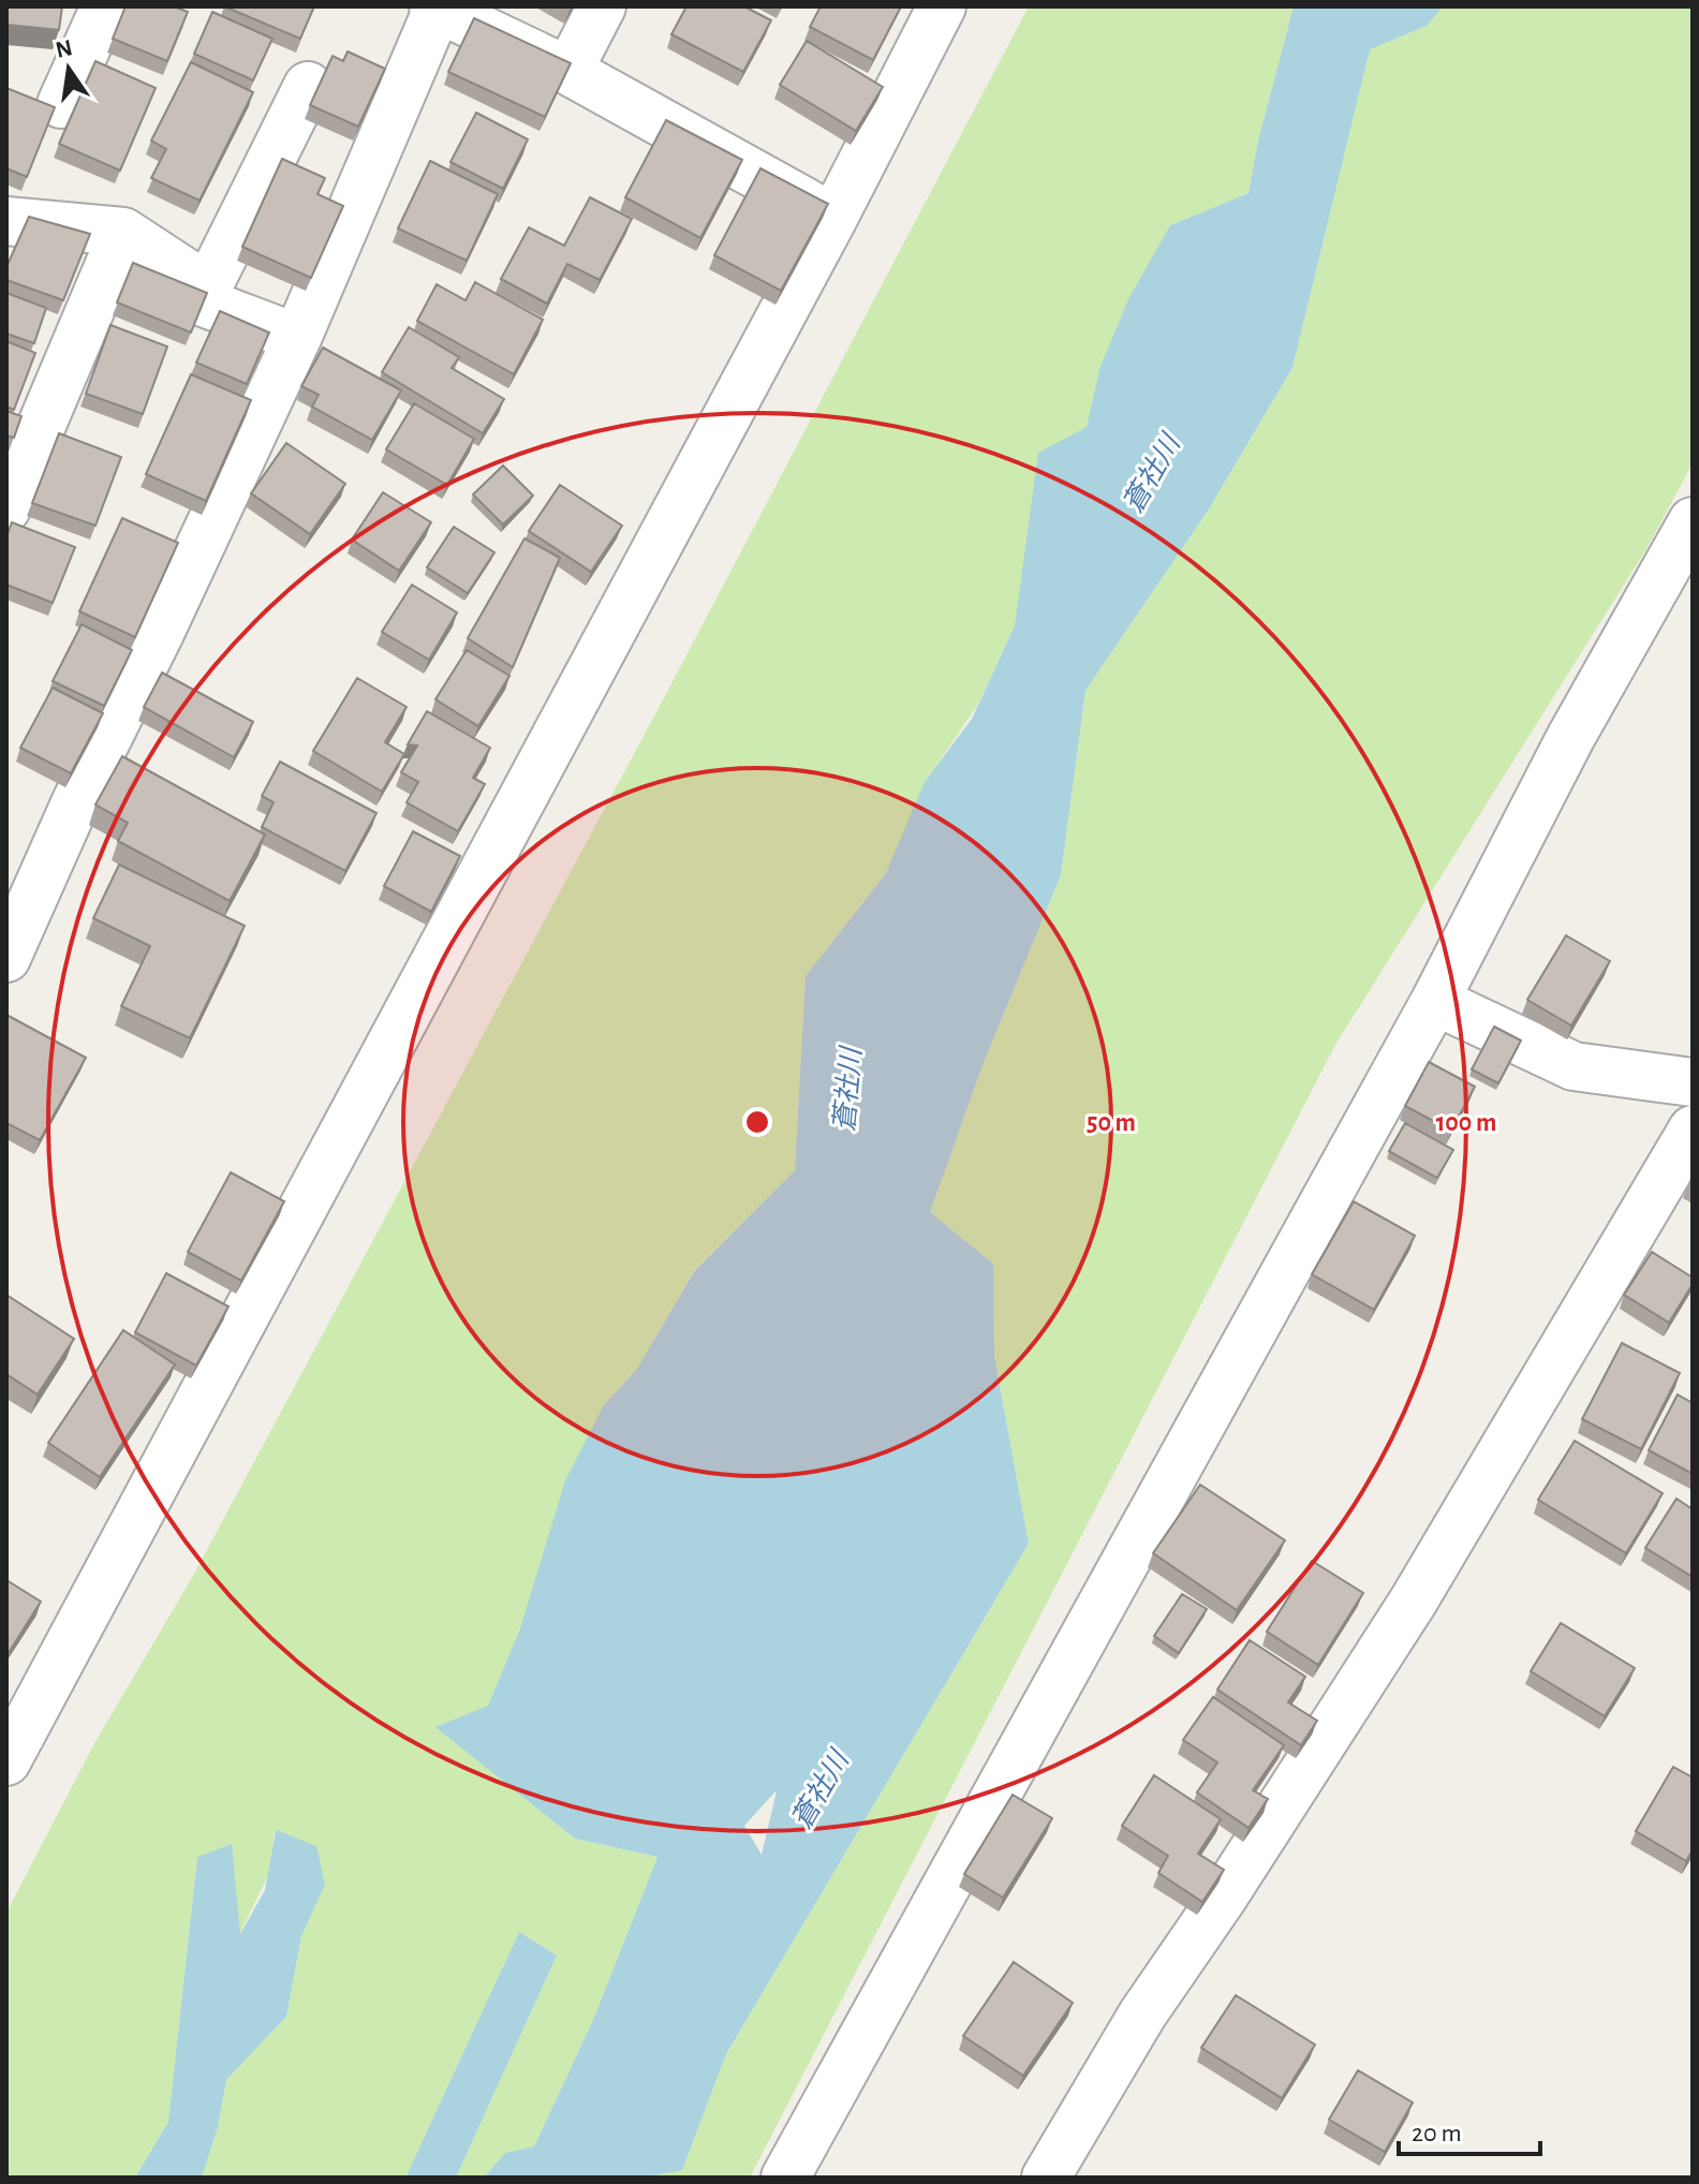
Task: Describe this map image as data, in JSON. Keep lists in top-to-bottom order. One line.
{"water":["蒼社川"],"scale_bar":"20 m","north":"top","rings":["50 m","100 m"]}
